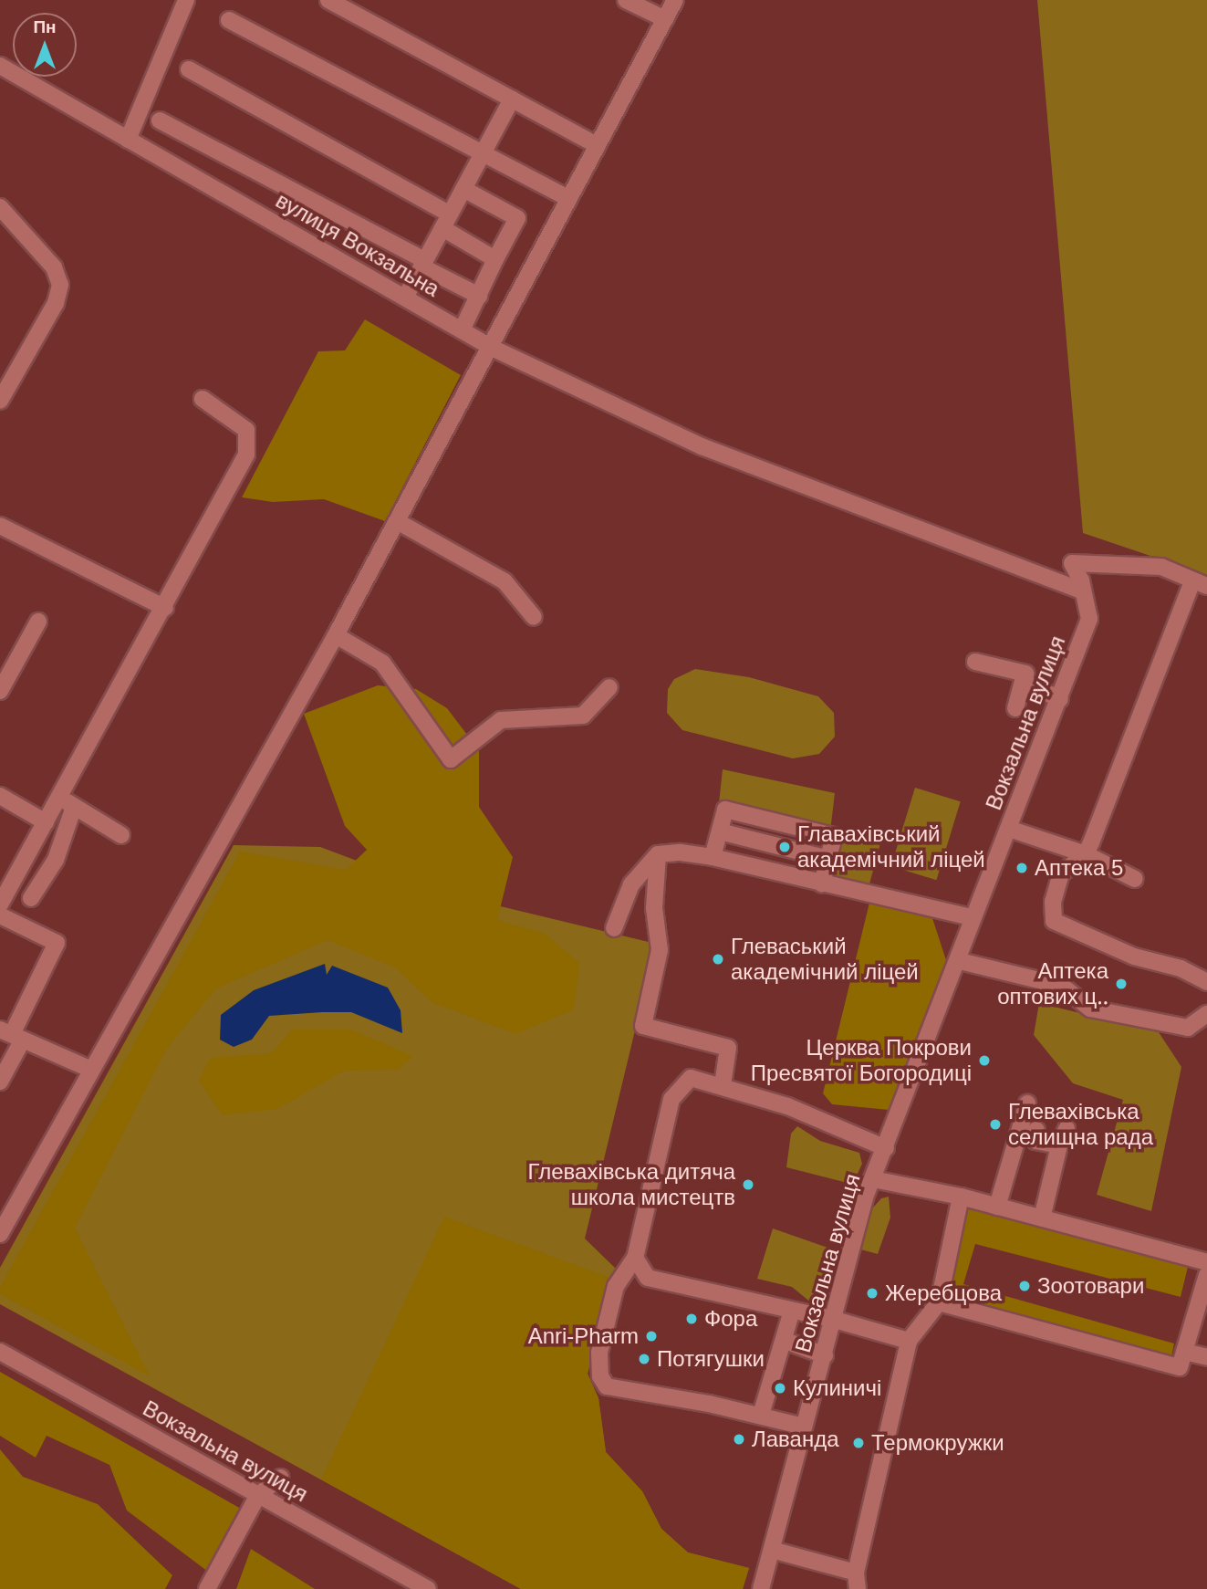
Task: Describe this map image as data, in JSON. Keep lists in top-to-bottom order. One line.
{"streets":{"street":["вулиця Вокзальна","Вокзальна вулиця"]},"crossings":[["вулиця Вокзальна","Вокзальна вулиця"]],"places":["Главахівський академічний ліцей","Аптека 5","Глеваський академічний ліцей","Аптека оптових ц‥","Церква Покрови Пресвятої Богородиці","Глевахівська селищна рада","Глевахівська дитяча школа мистецтв","Зоотовари","Жеребцова","Фора","Anri-Pharm","Потягушки","Кулиничі","Лаванда","Термокружки"],"north":"top"}
